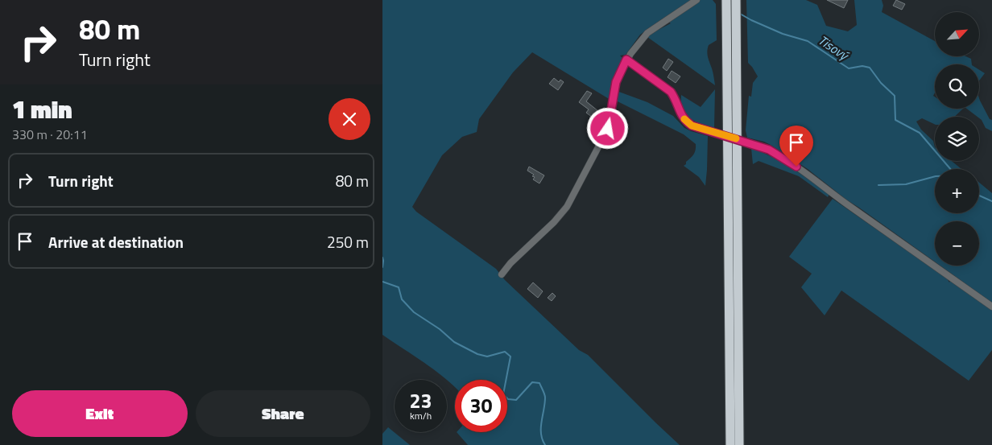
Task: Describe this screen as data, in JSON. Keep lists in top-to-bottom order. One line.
{"water":["Tisový"],"north":"top right","page":{"turn":["80 m","Turn right"],"map_buttons":["+","−"],"heading":["1 min","330 m · 20:11"],"list":[{"name":"Turn right","value":"80 m"},{"name":"Arrive at destination","value":"250 m"}],"speed":"23 km/h","limit":"30","buttons":["Exit","Share"]}}
